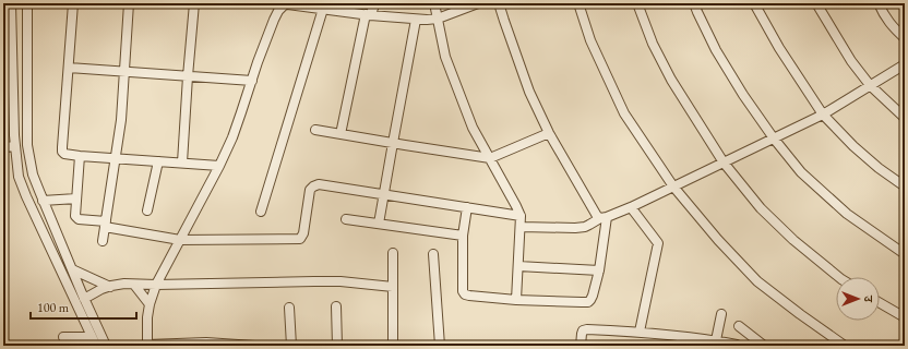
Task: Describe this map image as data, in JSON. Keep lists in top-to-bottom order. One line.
{"scale_bar":"100 m","north":"right"}
